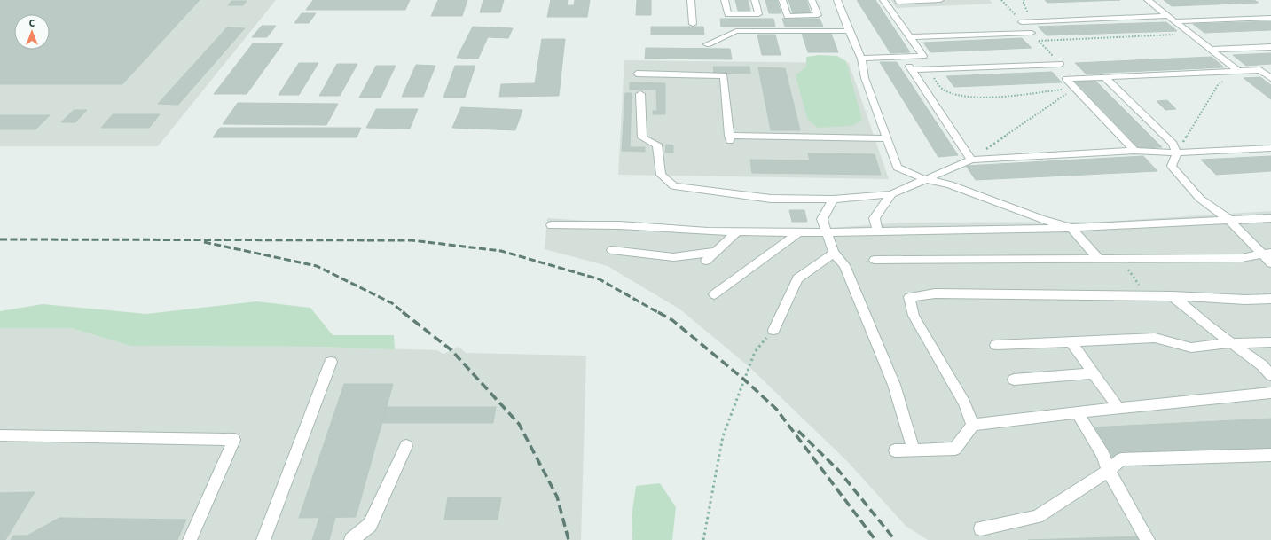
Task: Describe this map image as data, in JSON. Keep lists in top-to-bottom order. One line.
{"north":"top"}
